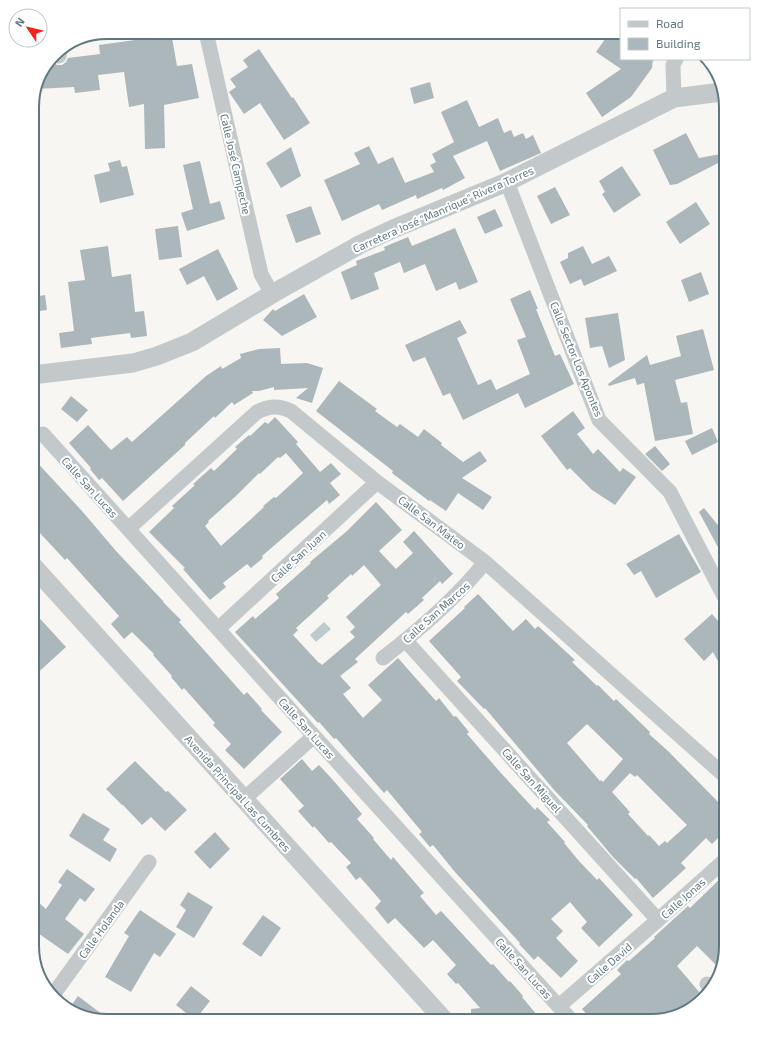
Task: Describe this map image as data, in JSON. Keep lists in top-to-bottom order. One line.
{"streets":{"street":["Calle José Campeche","Carretera José \"Manrique\" Rivera Torres","Calle Sector Los Apontes","Calle San Lucas","Calle San Mateo","Calle San Juan","Calle San Marcos","Calle San Miguel","Avenida Principal Las Cumbres","Calle Jonas","Calle Holanda","Calle David"]},"crossings":[["Calle José Campeche","Carretera José \"Manrique\" Rivera Torres"],["Carretera José \"Manrique\" Rivera Torres","Calle Sector Los Apontes"],["Calle San Lucas","Calle San Mateo"],["Calle San Lucas","Calle San Juan"],["Calle San Lucas","Calle David"],["Calle San Mateo","Calle San Juan"],["Calle San Mateo","Calle San Marcos"],["Calle San Marcos","Calle San Miguel"],["Calle San Miguel","Calle Jonas"],["Calle San Miguel","Calle David"],["Calle Jonas","Calle David"]],"legend":["Road","Building"],"north":"top left"}
